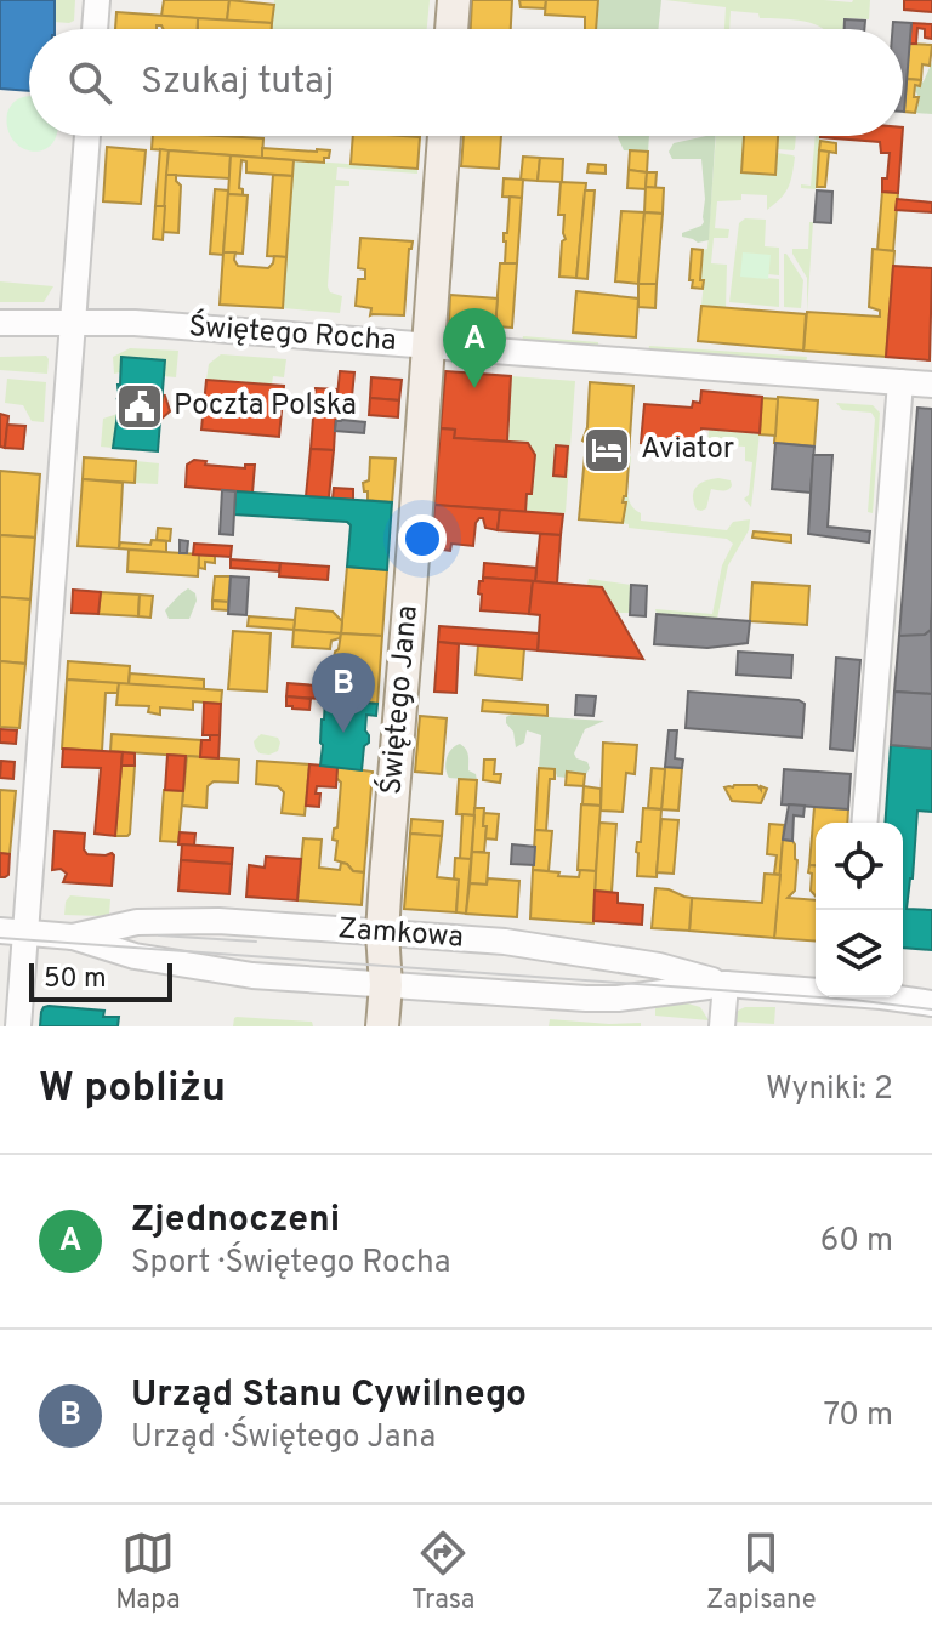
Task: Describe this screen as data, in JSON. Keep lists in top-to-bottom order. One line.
{"streets":{"main road":["Świętego Jana"],"street":["Świętego Rocha","Zamkowa"]},"crossings":[["Świętego Rocha","Świętego Jana"],["Świętego Jana","Zamkowa"]],"places":{"public building":["Poczta Polska"],"hotel":["Aviator"]},"scale_bar":"50 m","page":{"search":"Szukaj tutaj","pins":["A","B"],"scale":"50 m","heading":["W pobliżu","Wyniki: 2"],"list":[{"mark":"A","name":"Zjednoczeni","note":"Sport · Świętego Rocha","value":"60 m"},{"mark":"B","name":"Urząd Stanu Cywilnego","note":"Urząd · Świętego Jana","value":"70 m"}],"nav":["Mapa","Trasa","Zapisane"]}}
